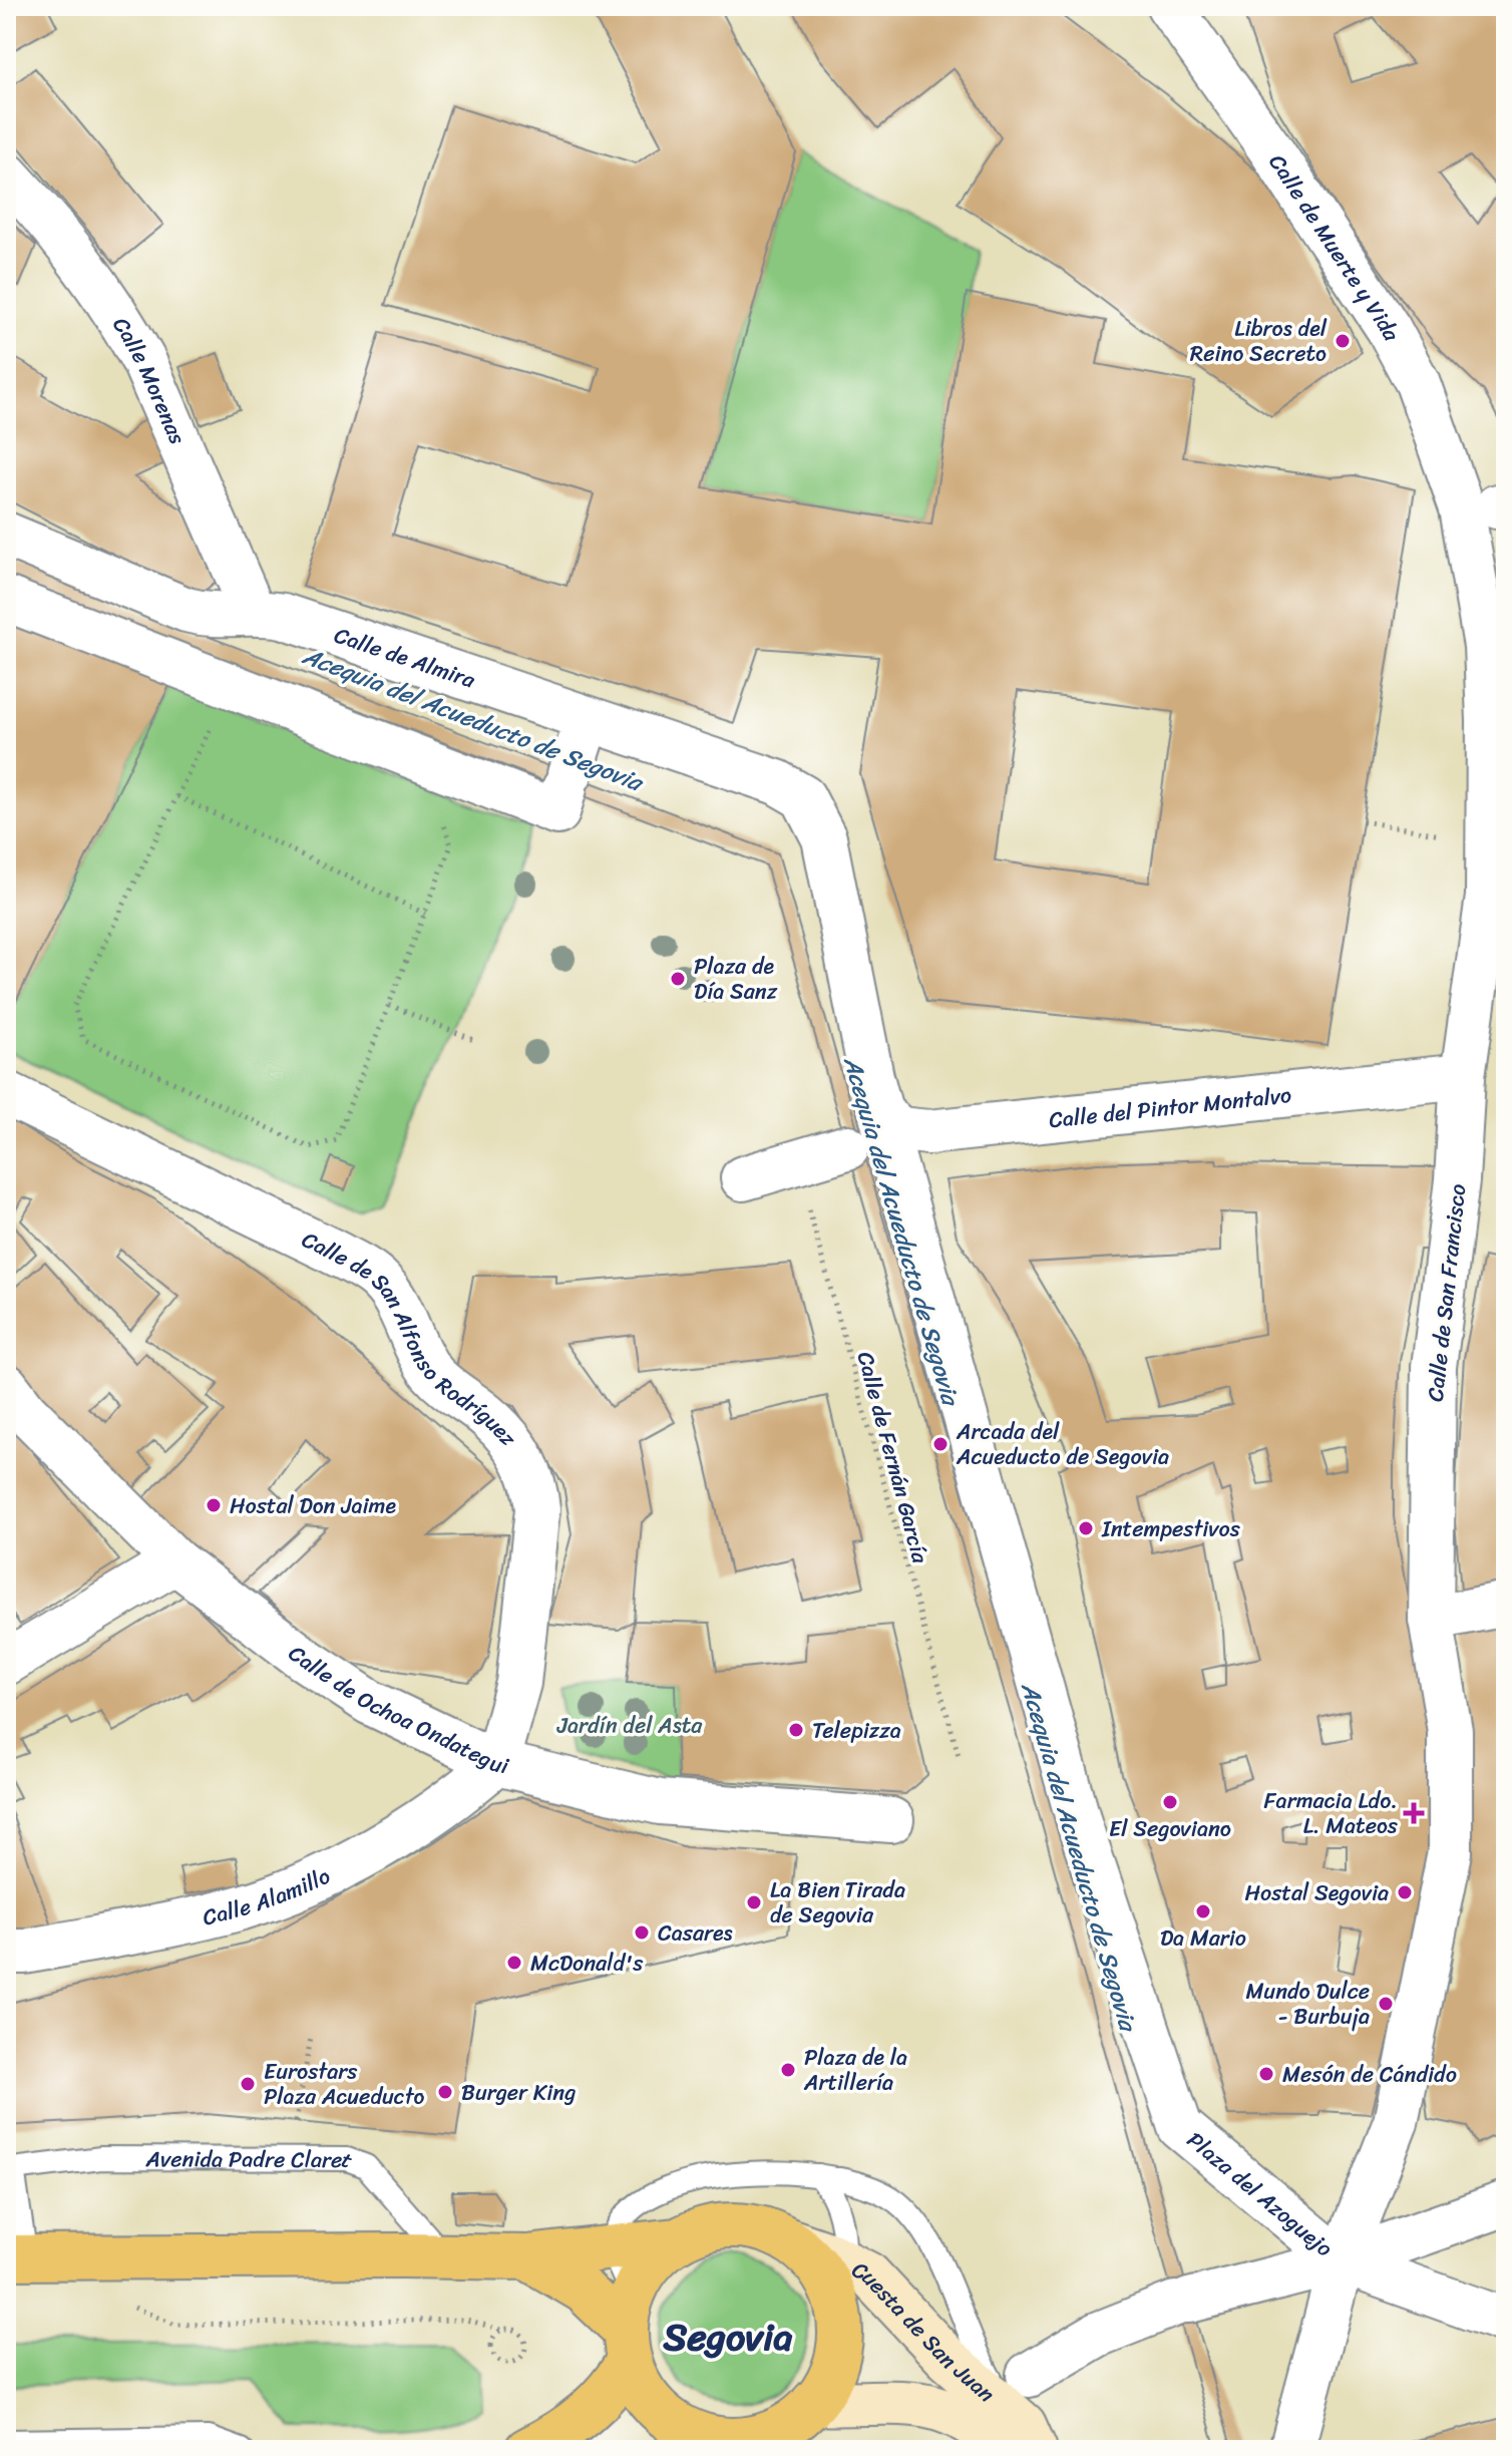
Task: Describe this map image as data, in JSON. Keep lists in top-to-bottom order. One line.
{"streets":{"street":["Calle de Muerte y Vida","Calle Morenas","Calle de Almira","Calle del Pintor Montalvo","Calle de San Francisco","Calle de San Alfonso Rodríguez","Calle de Ochoa Ondategui","Calle Alamillo","Plaza del Azoguejo","Cuesta de San Juan"],"lane":["Avenida Padre Claret"],"path":["Calle de Fernán García"]},"crossings":[["Calle de Muerte y Vida","Calle de San Francisco"],["Calle Morenas","Calle de Almira"],["Calle de Almira","Calle del Pintor Montalvo"],["Calle de Almira","Plaza del Azoguejo"],["Calle del Pintor Montalvo","Calle de San Francisco"],["Calle del Pintor Montalvo","Plaza del Azoguejo"],["Calle de San Francisco","Plaza del Azoguejo"],["Calle de San Alfonso Rodríguez","Calle de Ochoa Ondategui"],["Calle de San Alfonso Rodríguez","Calle Alamillo"],["Calle de Ochoa Ondategui","Calle Alamillo"],["Plaza del Azoguejo","Cuesta de San Juan"]],"districts":["Segovia"],"water":["Acequia del Acueducto de Segovia"],"parks":["Jardín del Asta"],"places":{"other":["Libros del Reino Secreto","Plaza de Día Sanz","Arcada del Acueducto de Segovia","Hostal Don Jaime","Intempestivos","Telepizza","El Segoviano","Hostal Segovia","La Bien Tirada de Segovia","Da Mario","Casares","McDonald's","Mundo Dulce - Burbuja","Plaza de la Artillería","Mesón de Cándido","Eurostars Plaza Acueducto","Burger King"],"health":["Farmacia Ldo. L. Mateos"]}}
